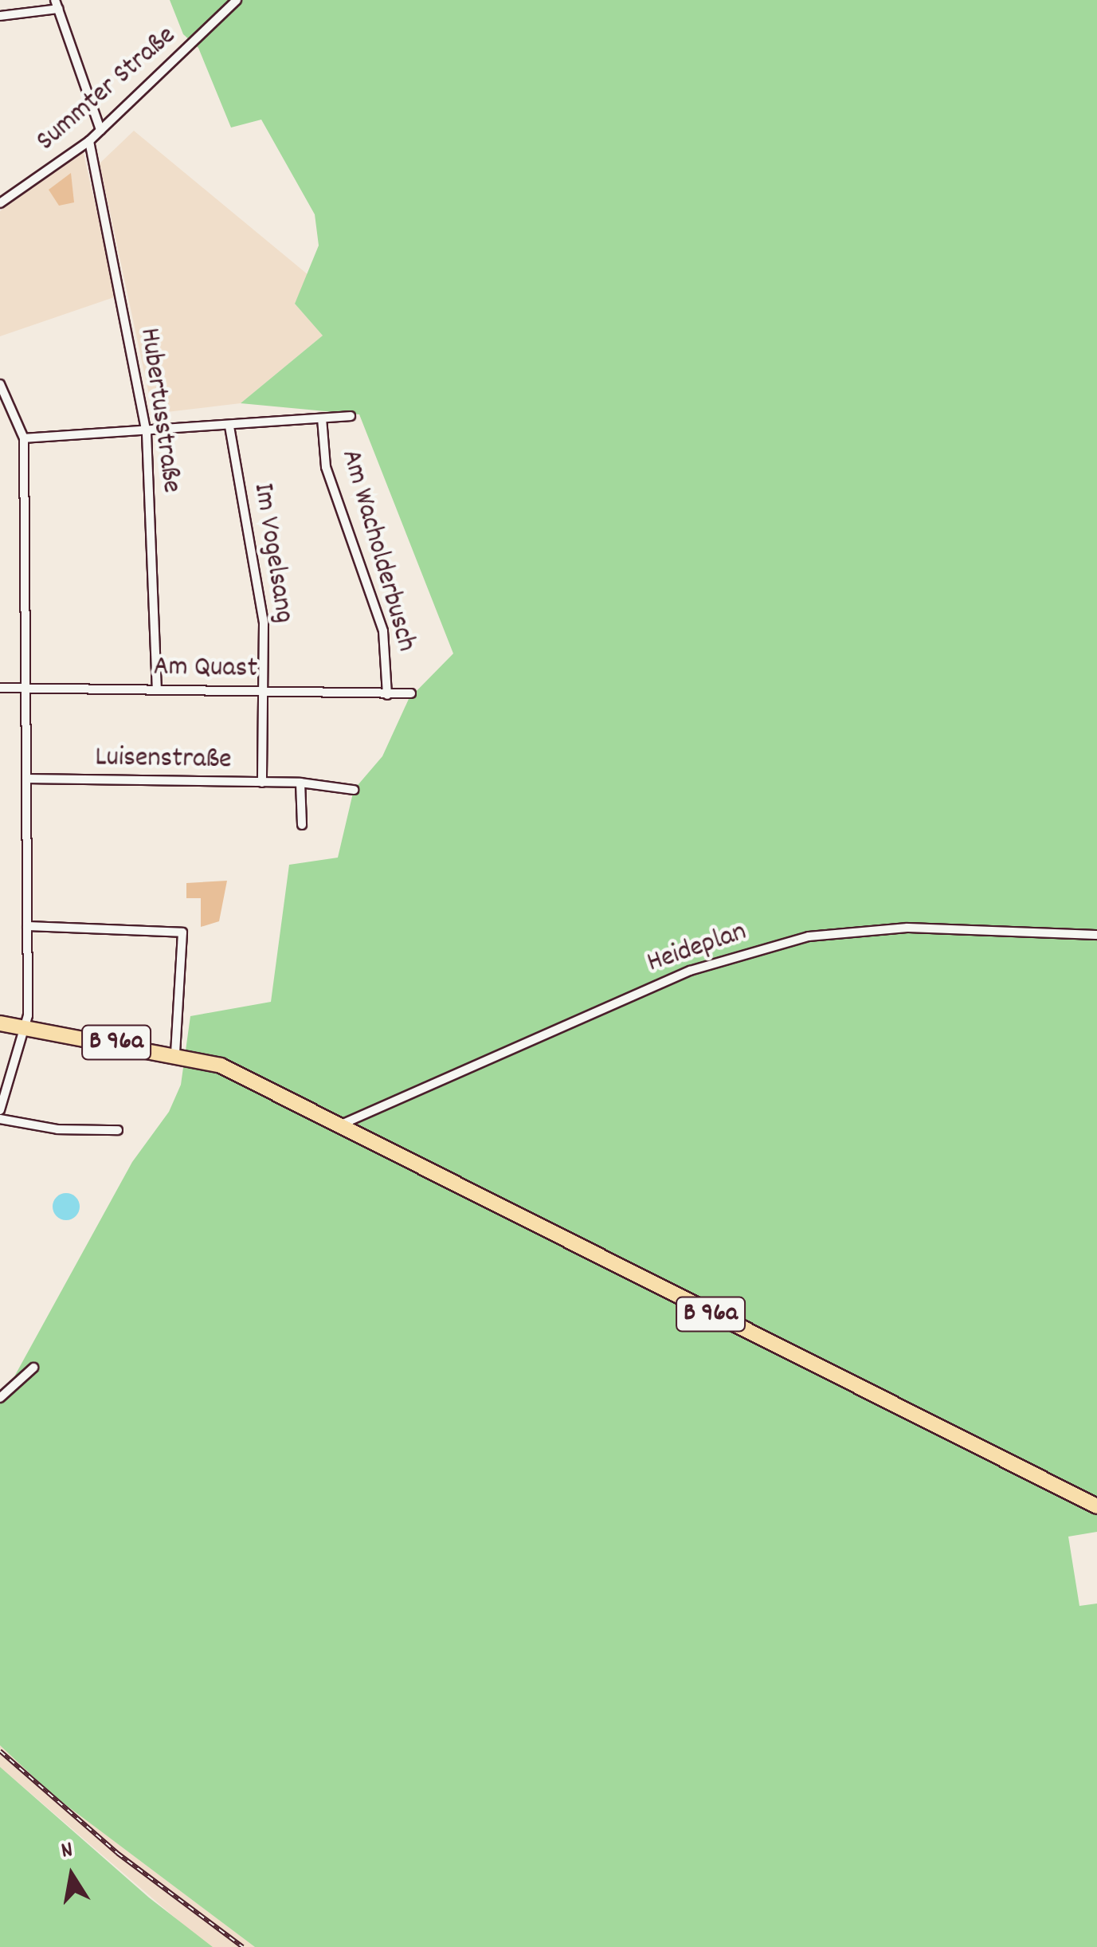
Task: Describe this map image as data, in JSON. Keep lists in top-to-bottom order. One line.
{"streets":{"main road":["B 96a"],"street":["Summter Straße","Hubertusstraße","Am Wacholderbusch","Im Vogelsang","Am Quast","Luisenstraße","Heideplan"]},"crossings":[["Summter Straße","Hubertusstraße"],["Hubertusstraße","Am Quast"],["Am Wacholderbusch","Am Quast"],["Im Vogelsang","Am Quast"],["Im Vogelsang","Luisenstraße"],["Heideplan","B 96a"]],"north":"top"}
